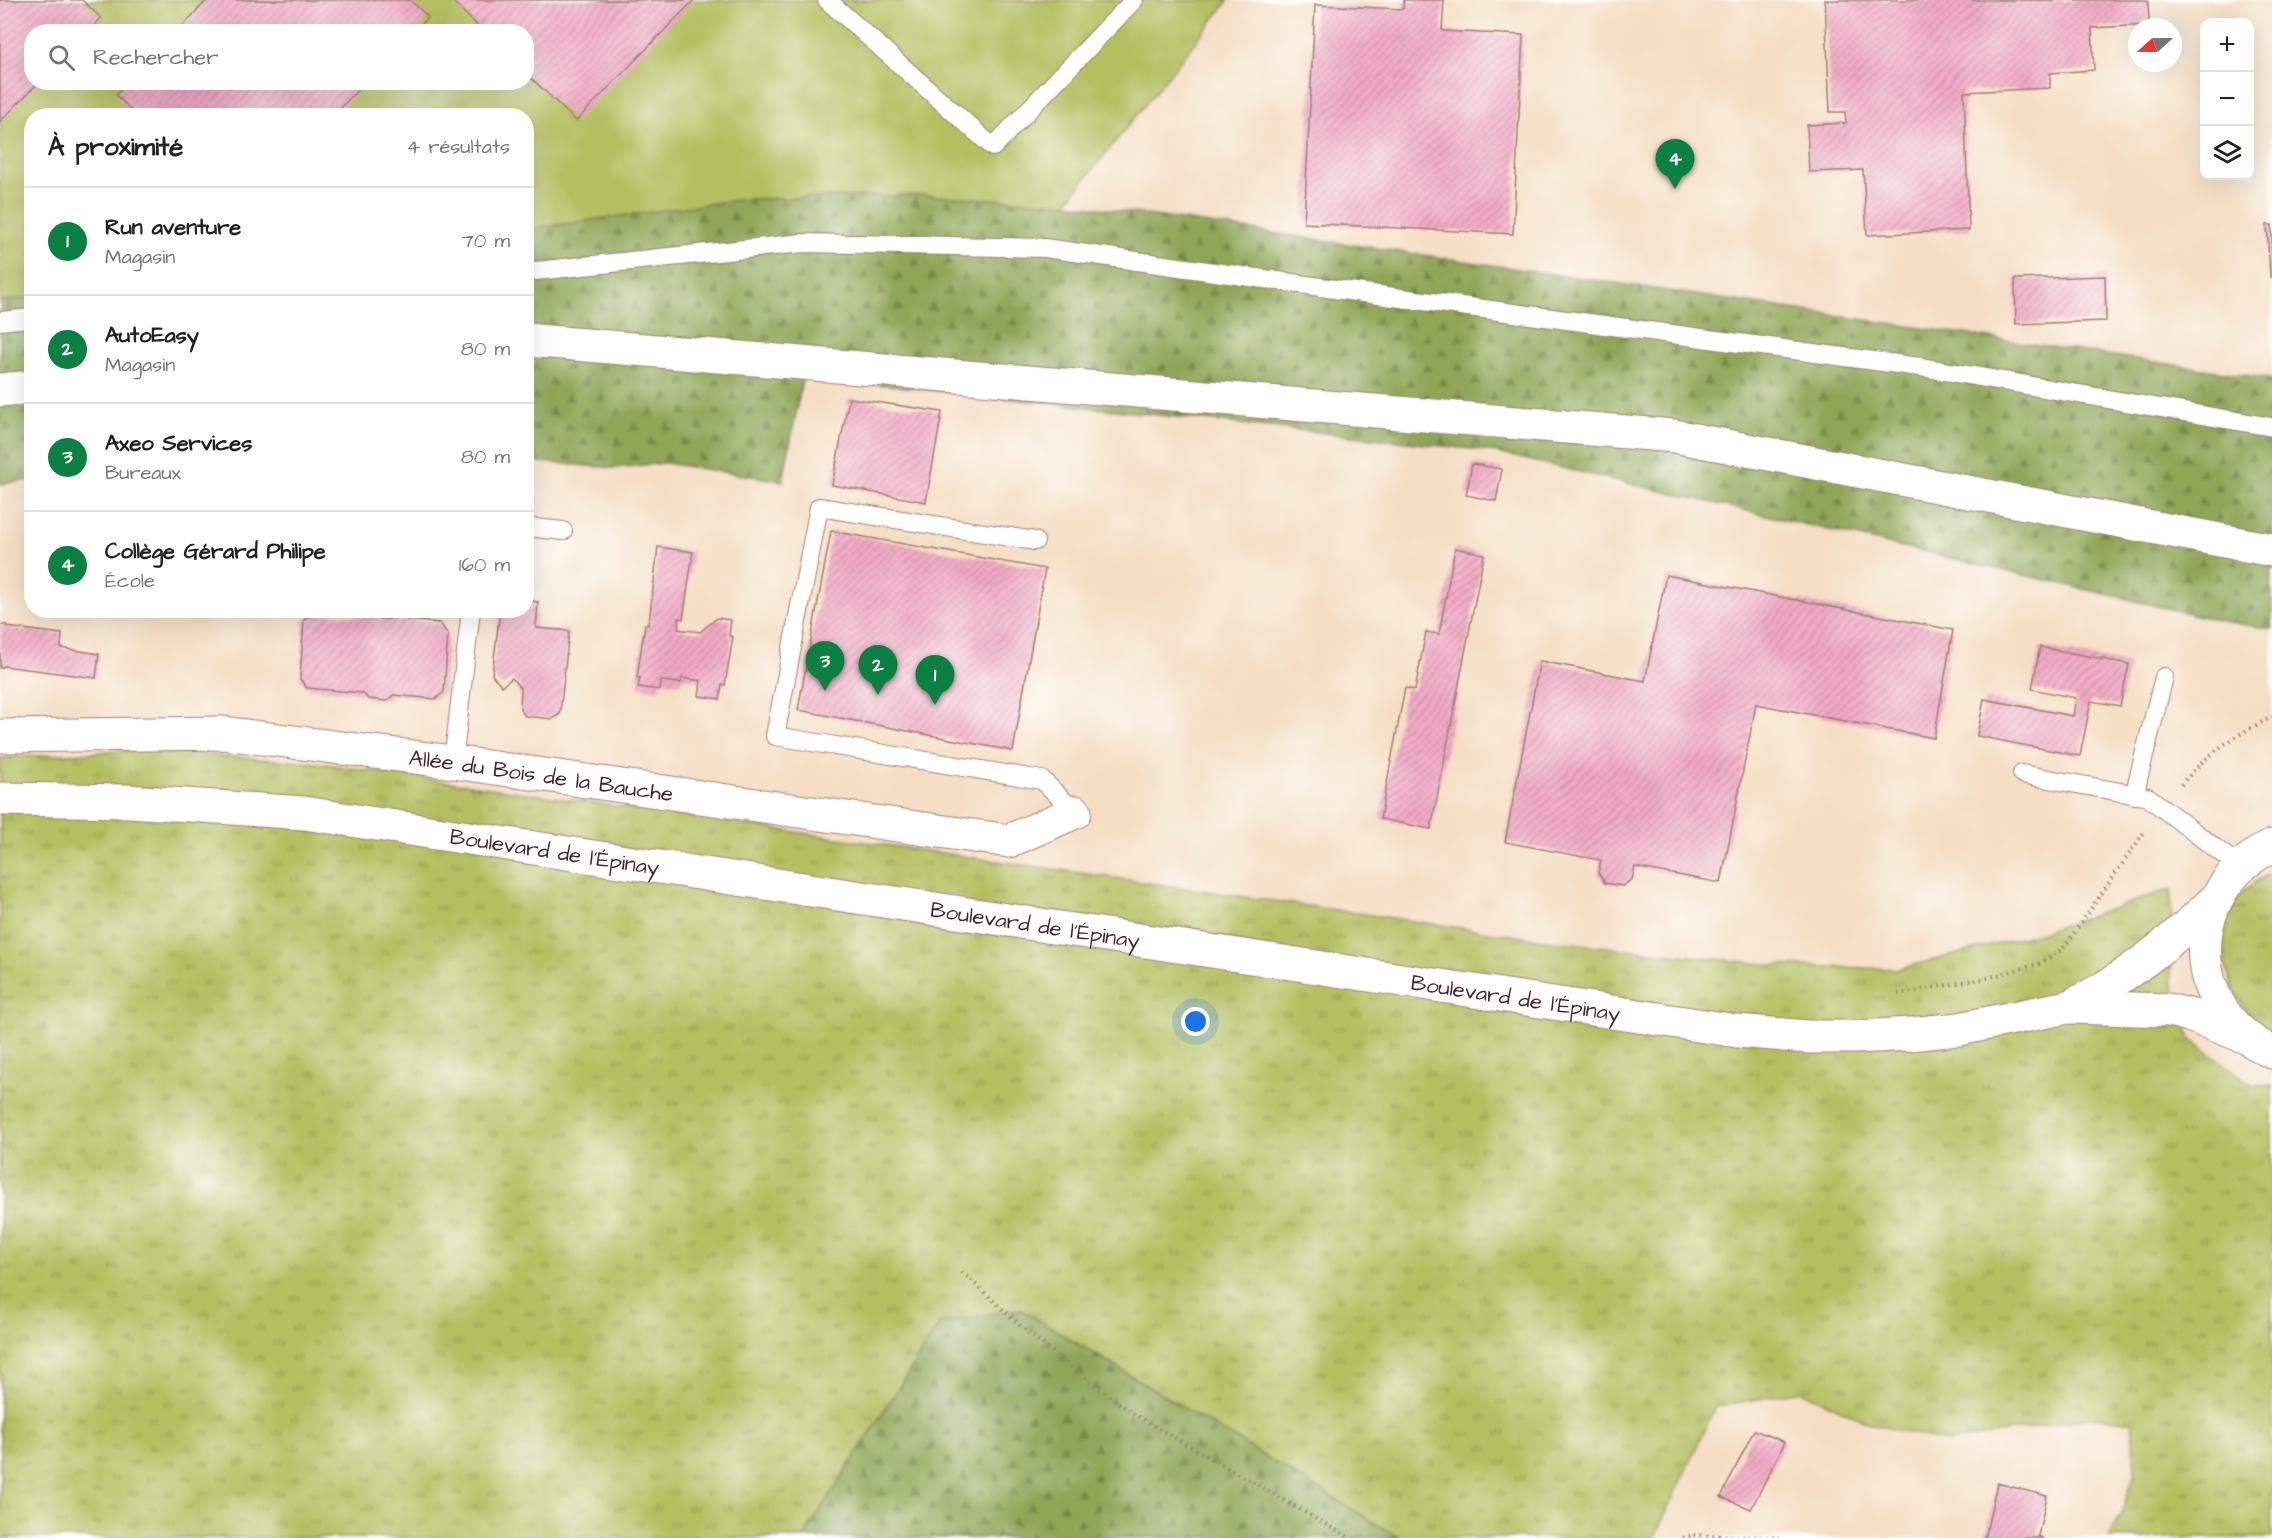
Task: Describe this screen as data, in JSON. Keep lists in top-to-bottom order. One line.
{"streets":{"street":["Allée du Bois de la Bauche","Boulevard de l'Épinay"]},"north":"left","page":{"map_buttons":["+","−"],"search":"Rechercher","heading":["À proximité","4 résultats"],"pins":["4","3","2","1"],"list":[{"mark":"1","name":"Run aventure","note":"Magasin","value":"70 m"},{"mark":"2","name":"AutoEasy","note":"Magasin","value":"80 m"},{"mark":"3","name":"Axeo Services","note":"Bureaux","value":"80 m"},{"mark":"4","name":"Collège Gérard Philipe","note":"École","value":"160 m"}]}}
